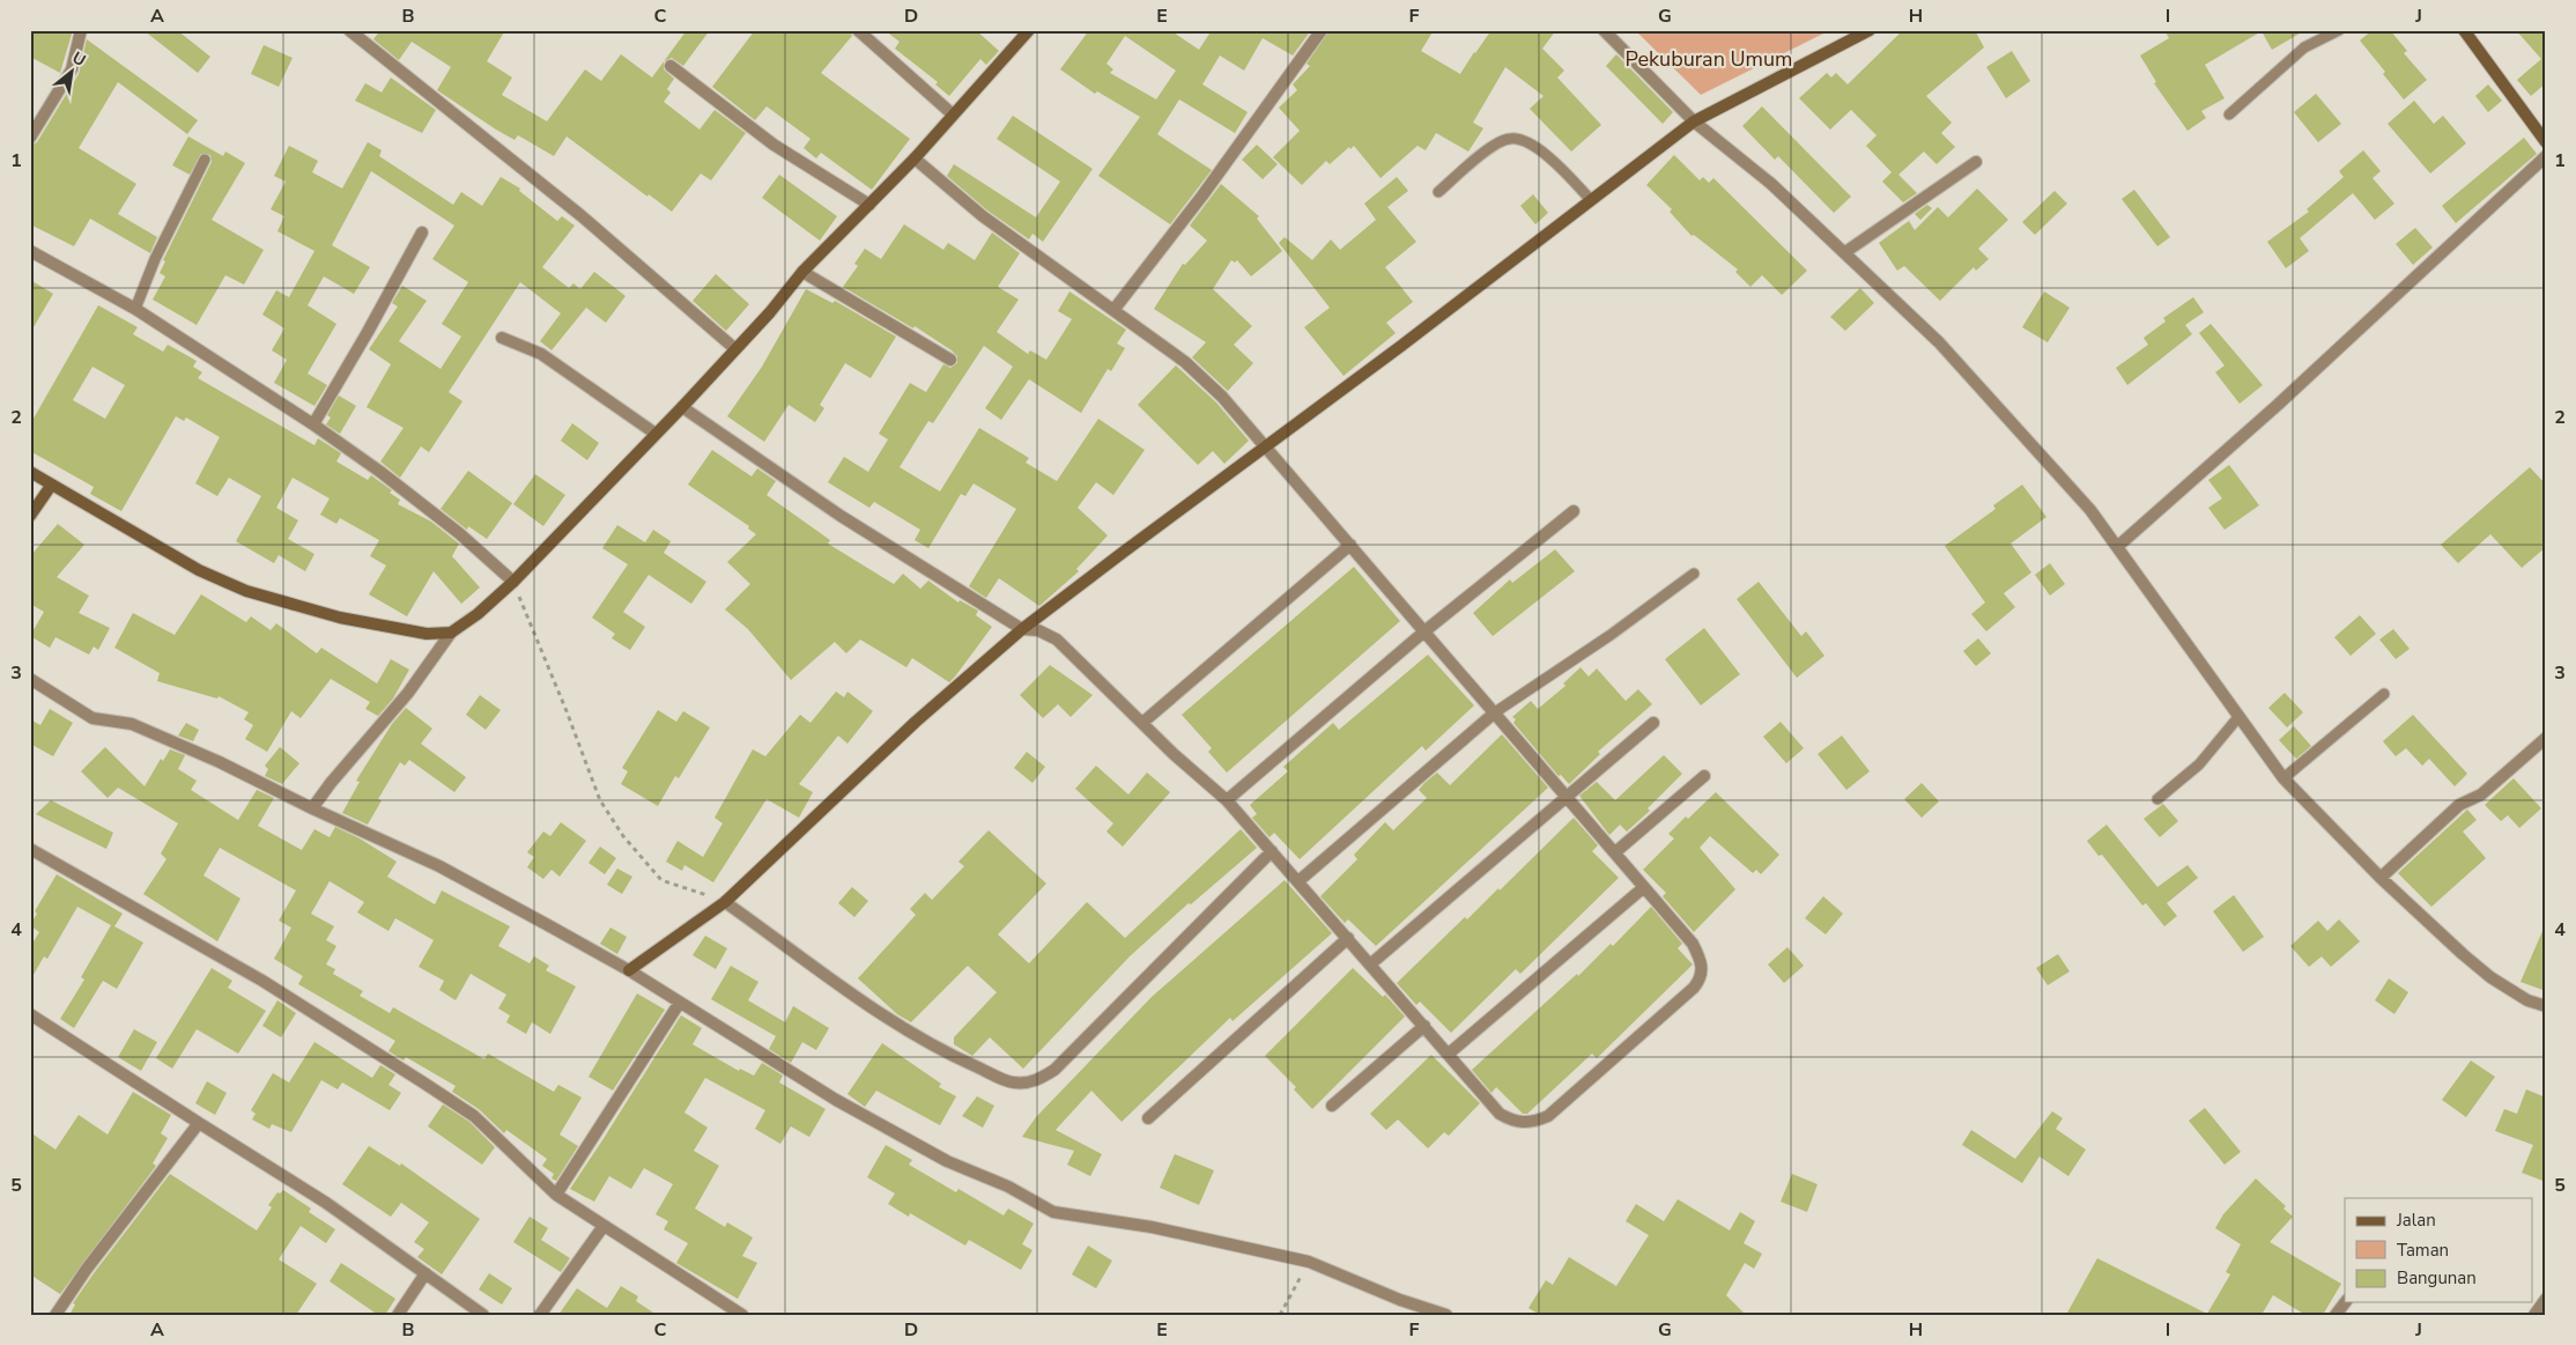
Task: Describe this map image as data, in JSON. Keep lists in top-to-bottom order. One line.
{"parks":["Pekuburan Umum"],"legend":["Jalan","Taman","Bangunan"],"north":"top right","grid":{"columns":["A","B","C","D","E","F","G","H","I","J"],"rows":["1","2","3","4","5"]}}
